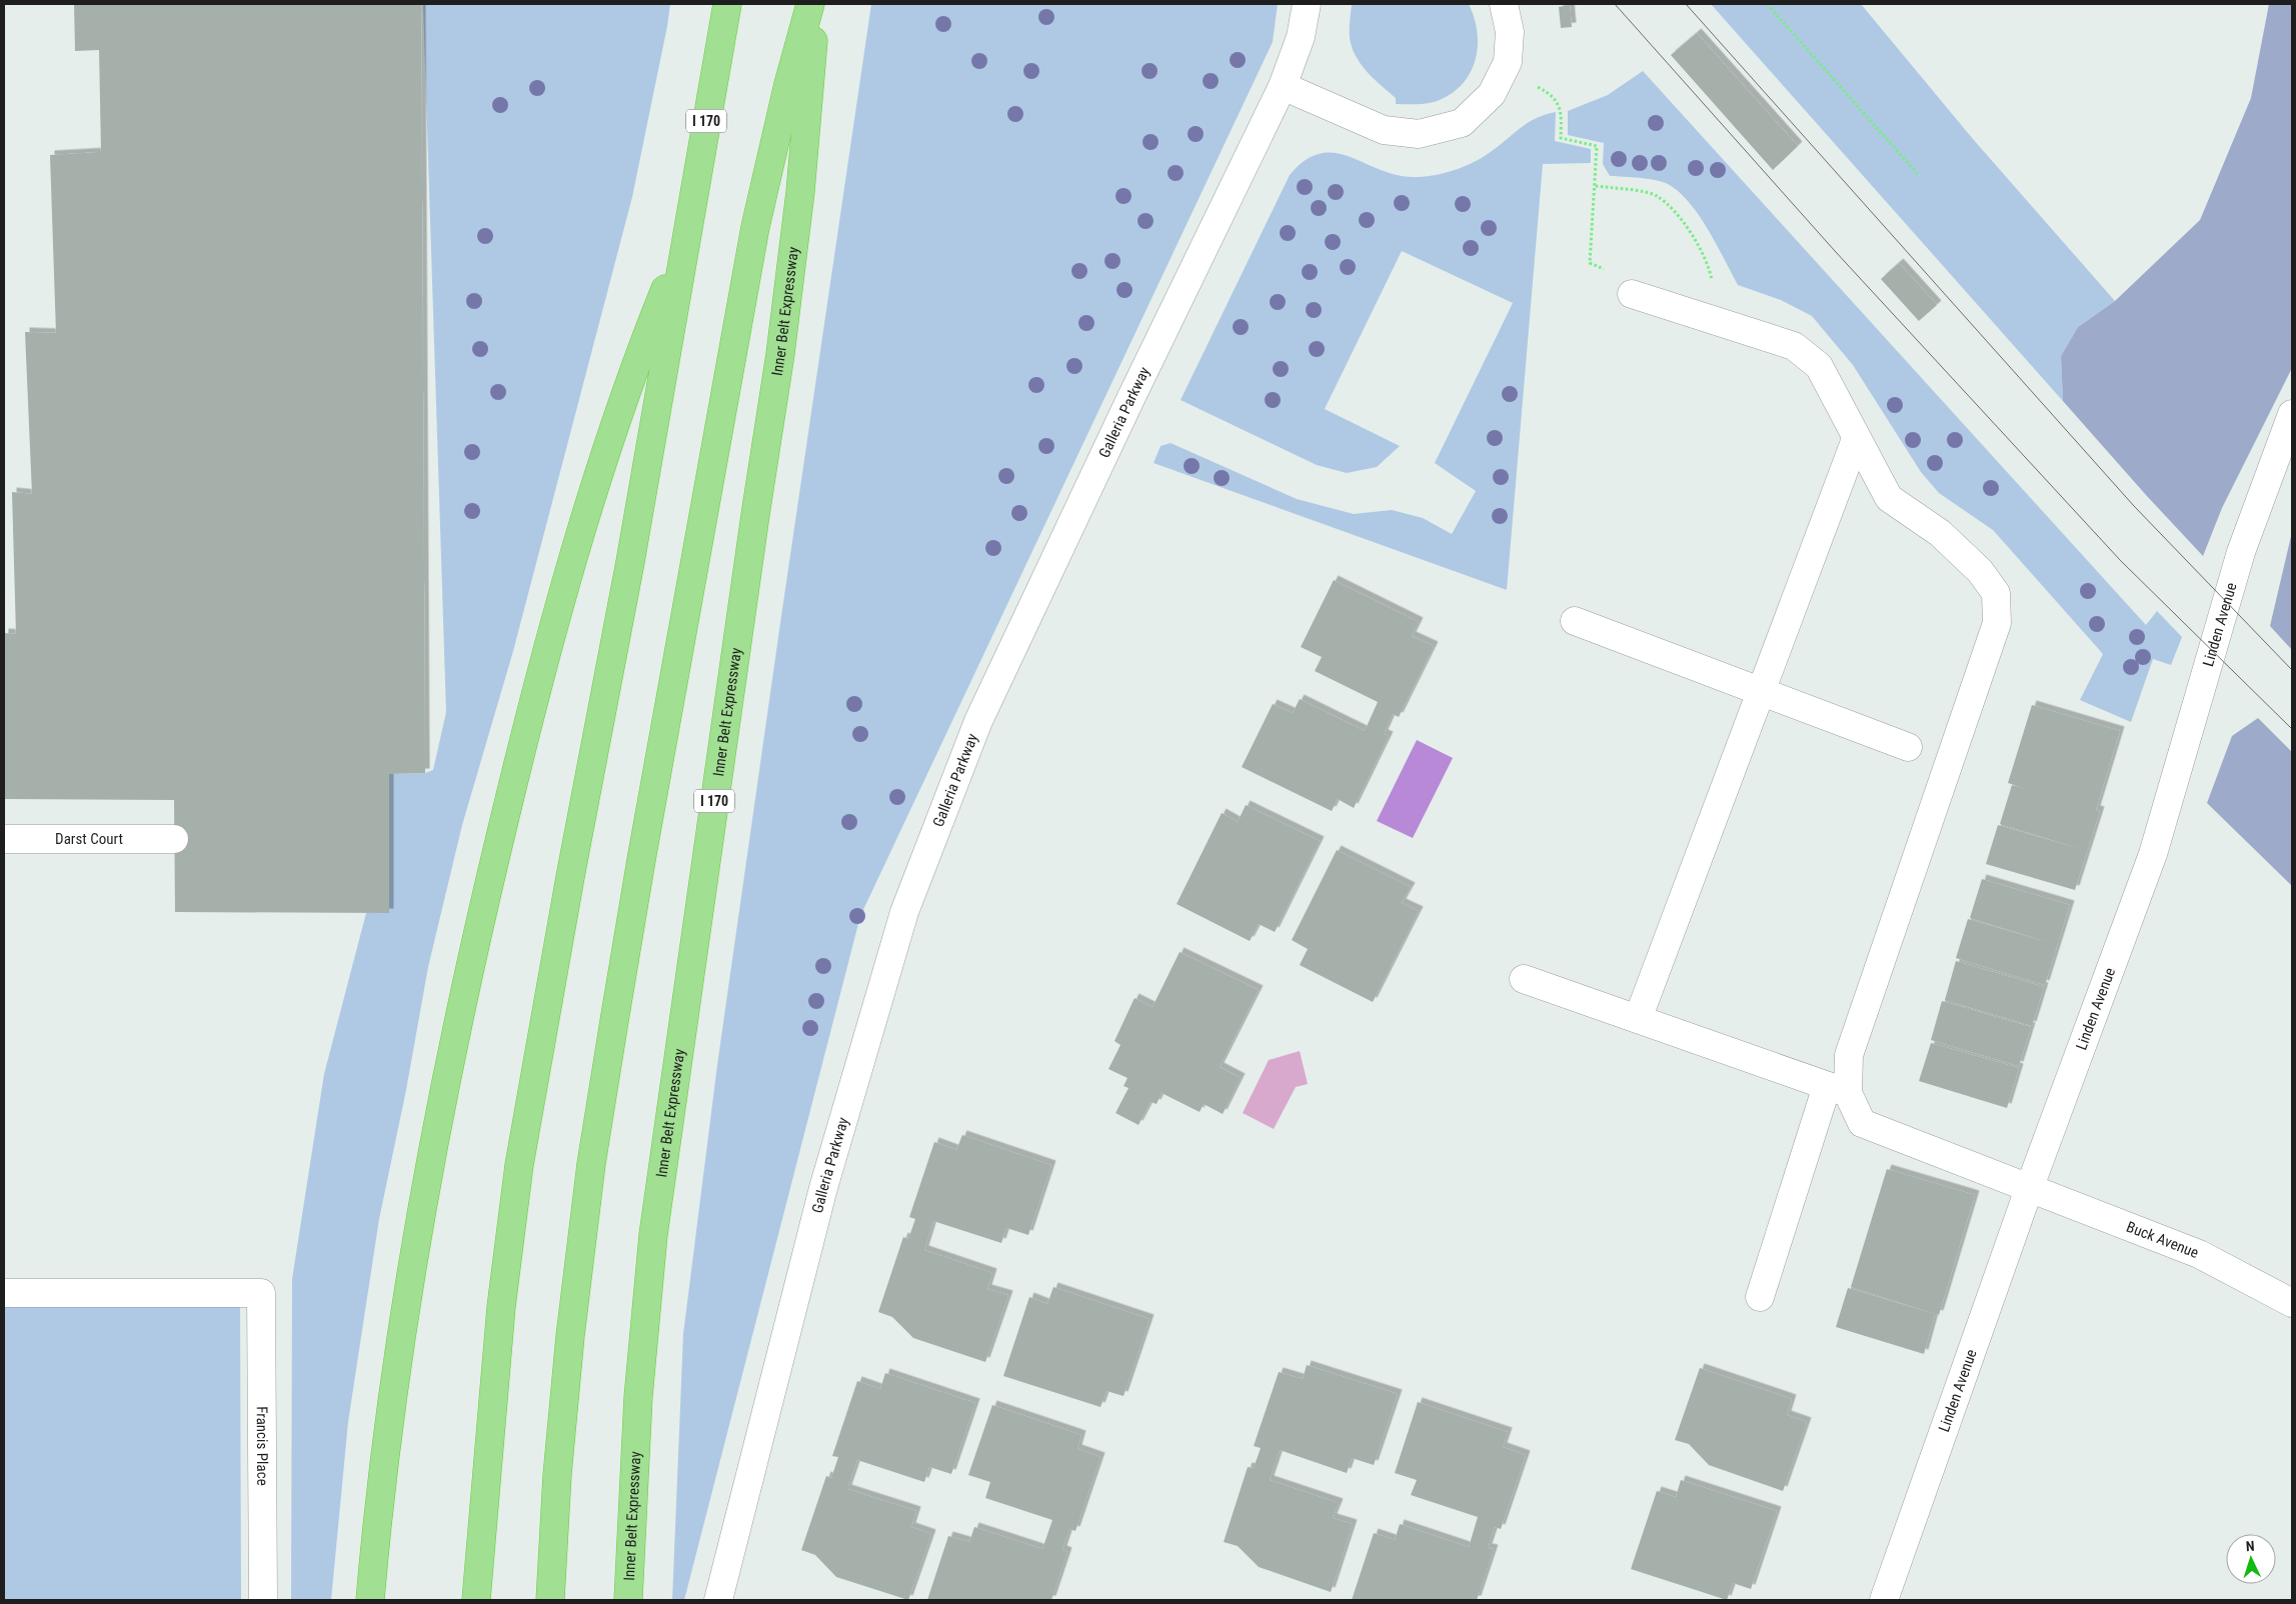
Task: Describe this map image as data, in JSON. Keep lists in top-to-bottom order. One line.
{"streets":{"highway":["I 170","Inner Belt Expressway"],"street":["Galleria Parkway","Linden Avenue","Darst Court","Buck Avenue","Francis Place"]},"crossings":[["Linden Avenue","Buck Avenue"]],"north":"top"}
